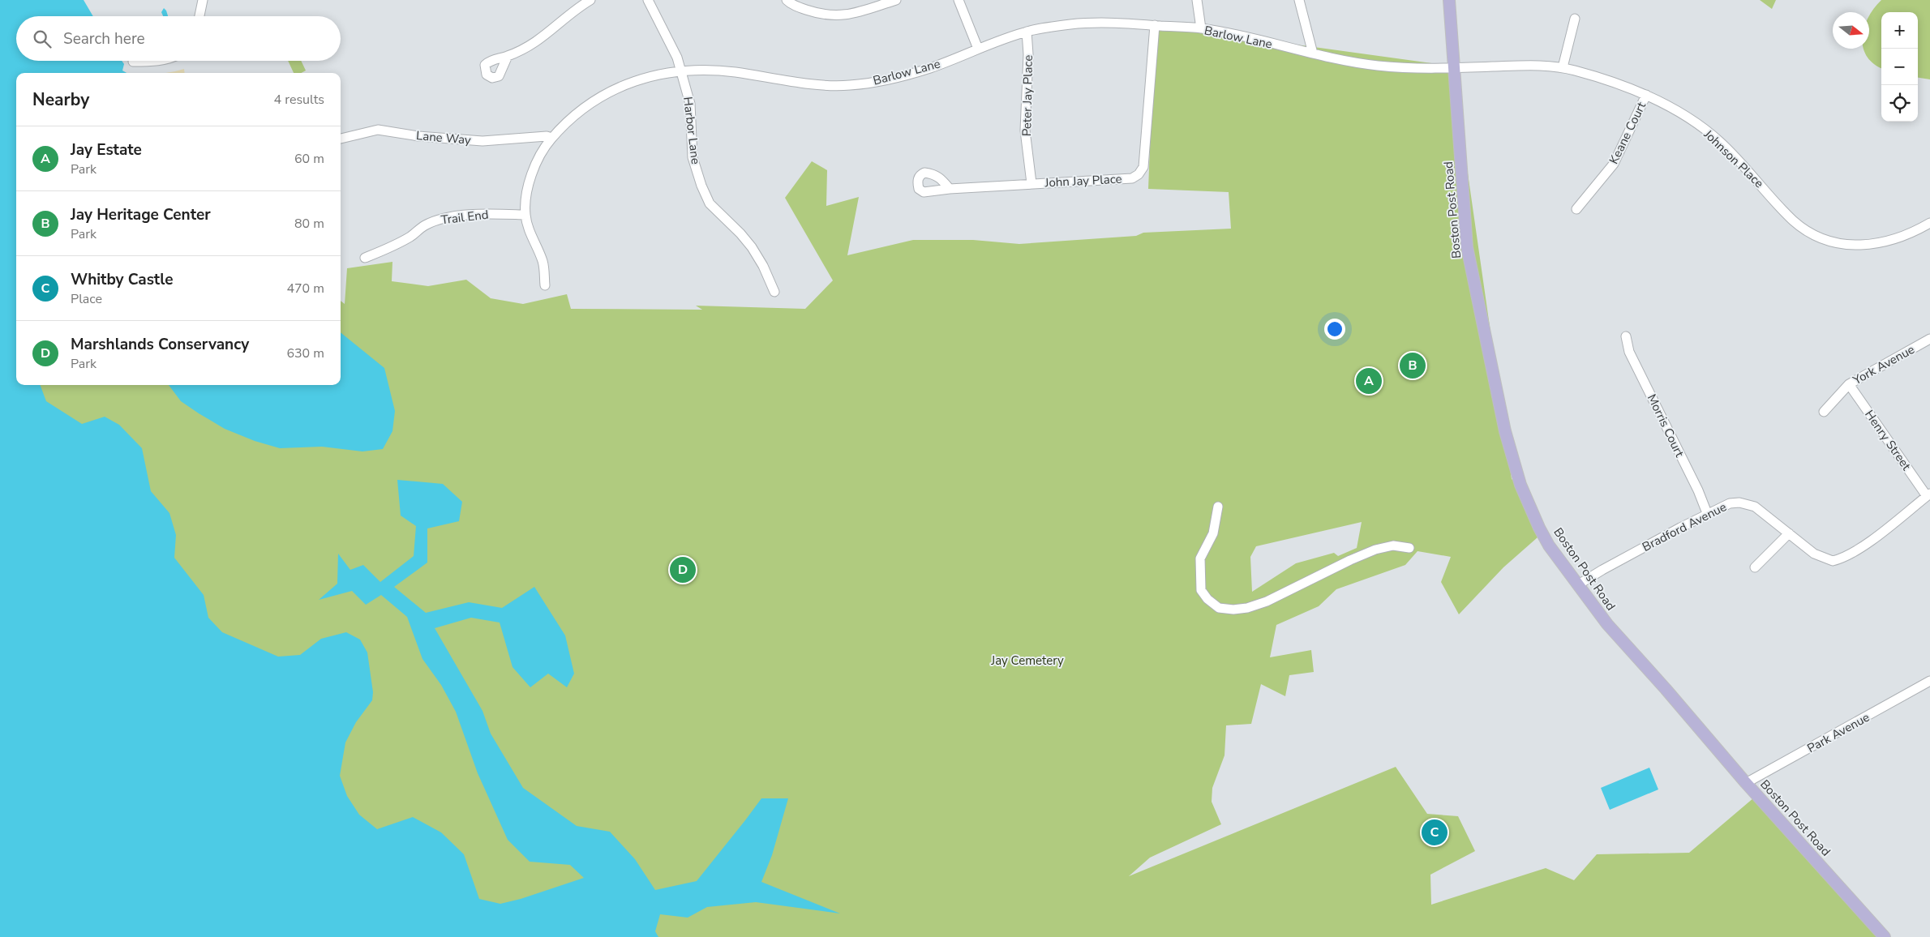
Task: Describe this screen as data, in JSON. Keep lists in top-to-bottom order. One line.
{"streets":{"main road":["Boston Post Road"],"street":["Barlow Lane","Peter Jay Place","Harbor Lane","Keane Court","Lane Way","Johnson Place","John Jay Place","Trail End","York Avenue","Morris Court","Henry Street","Bradford Avenue","Park Avenue"]},"crossings":[["Barlow Lane","Peter Jay Place"],["Barlow Lane","Harbor Lane"],["Barlow Lane","Lane Way"],["Barlow Lane","Johnson Place"],["Barlow Lane","John Jay Place"],["Barlow Lane","Boston Post Road"],["Barlow Lane","Trail End"],["Peter Jay Place","John Jay Place"],["Keane Court","Johnson Place"],["Johnson Place","Boston Post Road"],["Boston Post Road","Bradford Avenue"],["Boston Post Road","Park Avenue"],["York Avenue","Henry Street"],["Morris Court","Bradford Avenue"],["Henry Street","Bradford Avenue"]],"parks":["Jay Cemetery"],"north":"right","page":{"map_buttons":["+","−"],"search":"Search here","heading":["Nearby","4 results"],"list":[{"mark":"A","name":"Jay Estate","note":"Park","value":"60 m"},{"mark":"B","name":"Jay Heritage Center","note":"Park","value":"80 m"},{"mark":"C","name":"Whitby Castle","note":"Place","value":"470 m"},{"mark":"D","name":"Marshlands Conservancy","note":"Park","value":"630 m"}],"pins":["B","A","D","C"]}}
